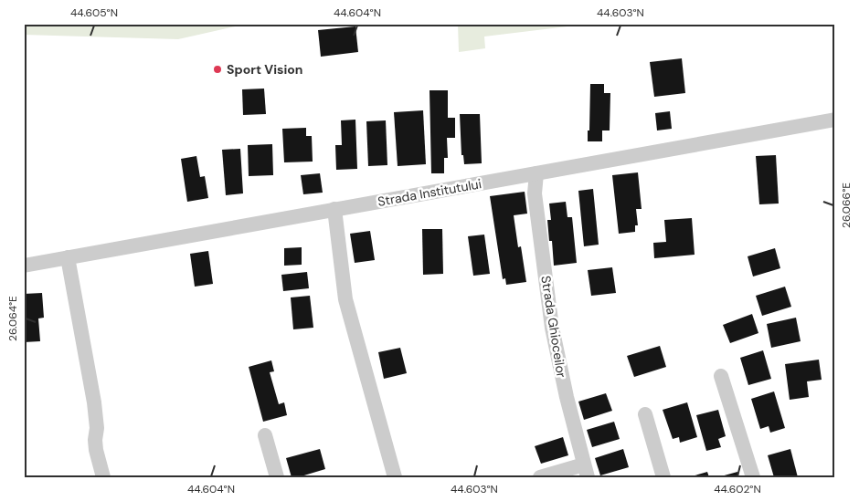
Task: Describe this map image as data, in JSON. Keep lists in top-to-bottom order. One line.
{"streets":{"street":["Strada Institutului","Strada Ghioceilor"]},"crossings":[["Strada Institutului","Strada Ghioceilor"]],"places":["Sport Vision"],"coordinates":["44.605°N","44.604°N","44.603°N","26.066°E","26.064°E","44.602°N"]}
